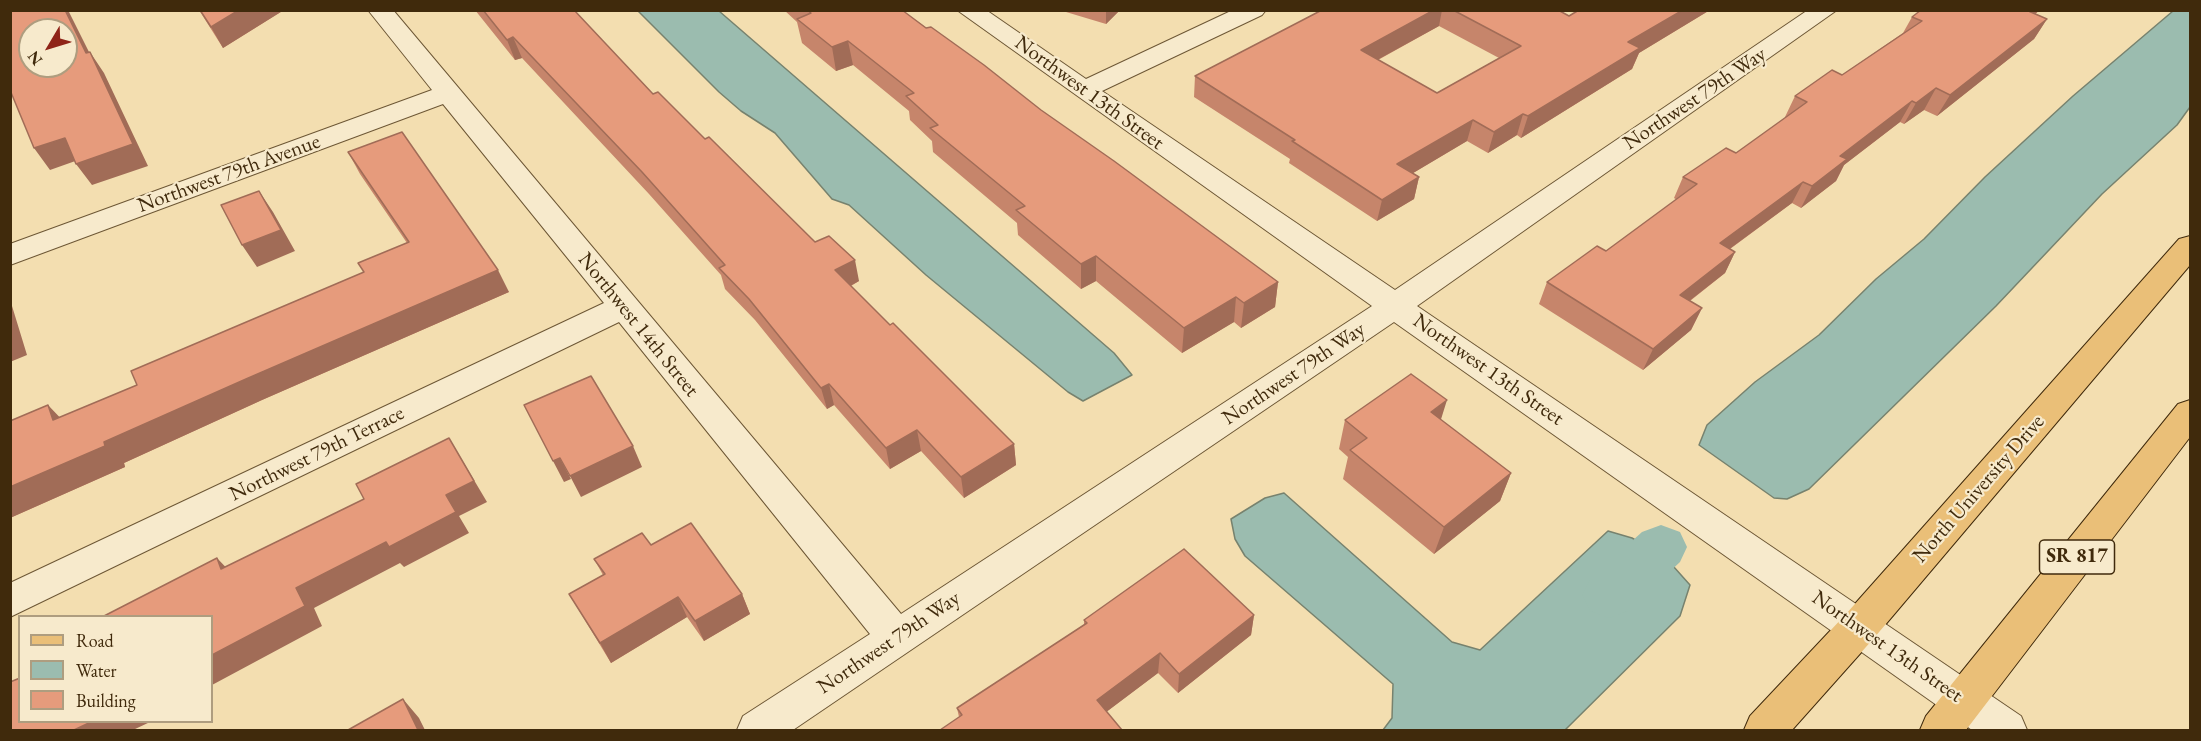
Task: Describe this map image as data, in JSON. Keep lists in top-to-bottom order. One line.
{"streets":{"main road":["North University Drive","SR 817"],"street":["Northwest 13th Street","Northwest 79th Way","Northwest 79th Avenue","Northwest 14th Street","Northwest 79th Terrace"]},"crossings":[["Northwest 13th Street","Northwest 79th Way"],["Northwest 13th Street","North University Drive"],["Northwest 13th Street","SR 817"],["Northwest 79th Way","Northwest 14th Street"],["Northwest 79th Avenue","Northwest 14th Street"],["Northwest 14th Street","Northwest 79th Terrace"]],"legend":["Road","Water","Building"],"north":"bottom left"}
